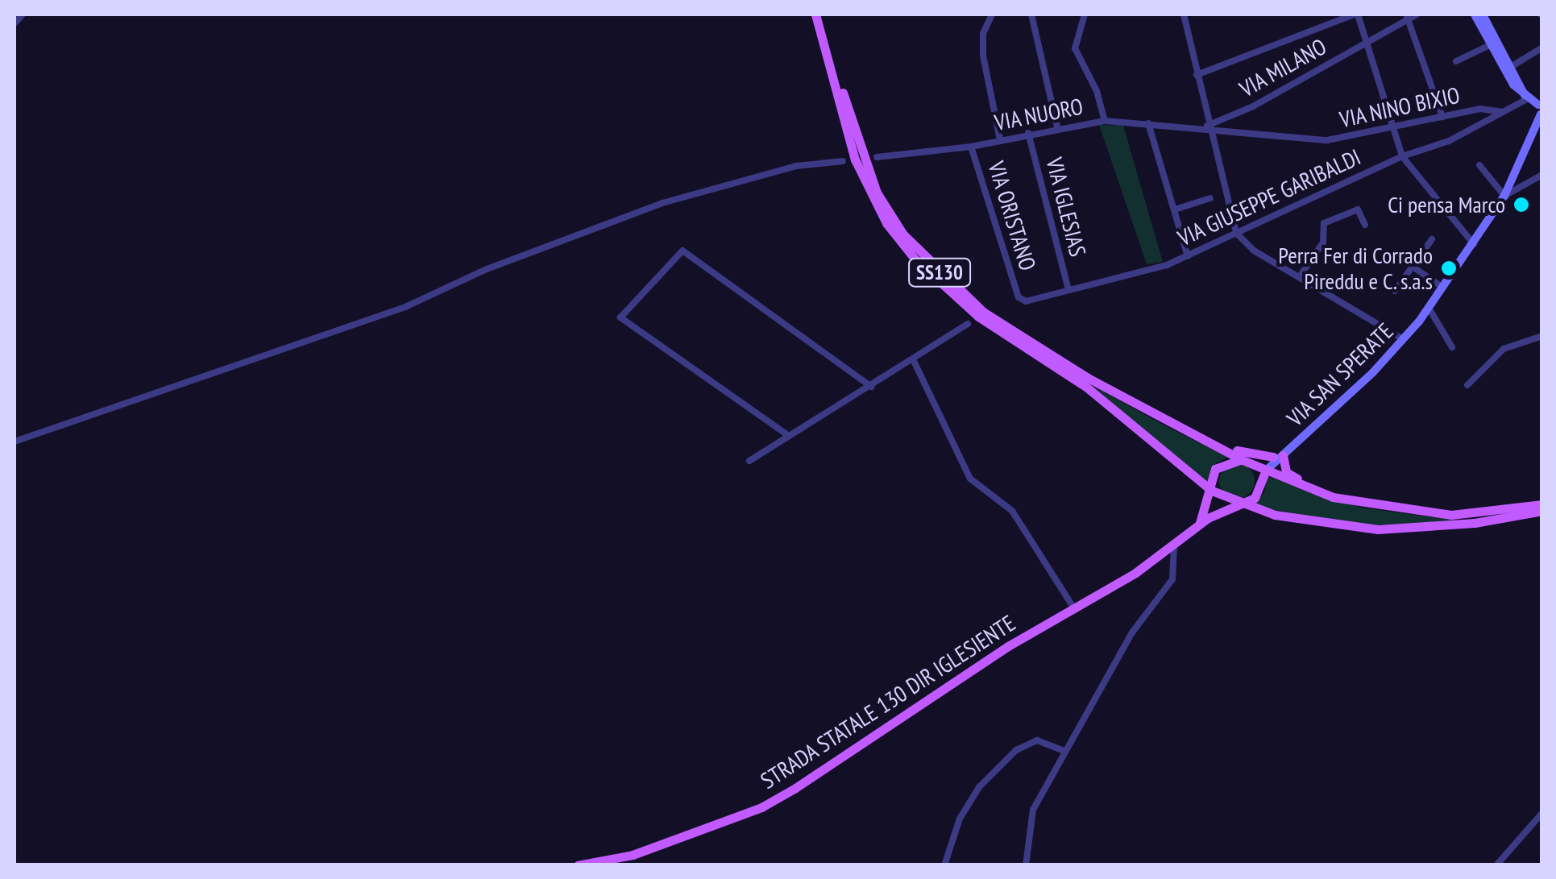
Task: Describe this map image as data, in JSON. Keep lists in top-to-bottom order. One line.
{"streets":{"main road":["SS130","STRADA STATALE 130 DIR IGLESIENTE"],"street":["VIA MILANO","VIA NINO BIXIO","VIA NUORO","VIA GIUSEPPE GARIBALDI","VIA IGLESIAS","VIA ORISTANO","VIA SAN SPERATE"]},"crossings":[["VIA MILANO","VIA NINO BIXIO"],["VIA MILANO","VIA NUORO"],["VIA NINO BIXIO","VIA NUORO"],["VIA NINO BIXIO","VIA GIUSEPPE GARIBALDI"],["VIA NUORO","VIA IGLESIAS"],["VIA NUORO","VIA ORISTANO"],["VIA GIUSEPPE GARIBALDI","VIA IGLESIAS"],["VIA GIUSEPPE GARIBALDI","VIA ORISTANO"],["SS130","VIA SAN SPERATE"],["SS130","STRADA STATALE 130 DIR IGLESIENTE"],["VIA SAN SPERATE","STRADA STATALE 130 DIR IGLESIENTE"]],"places":["Ci pensa Marco","Perra Fer di Corrado Pireddu e C. s.a.s"]}
